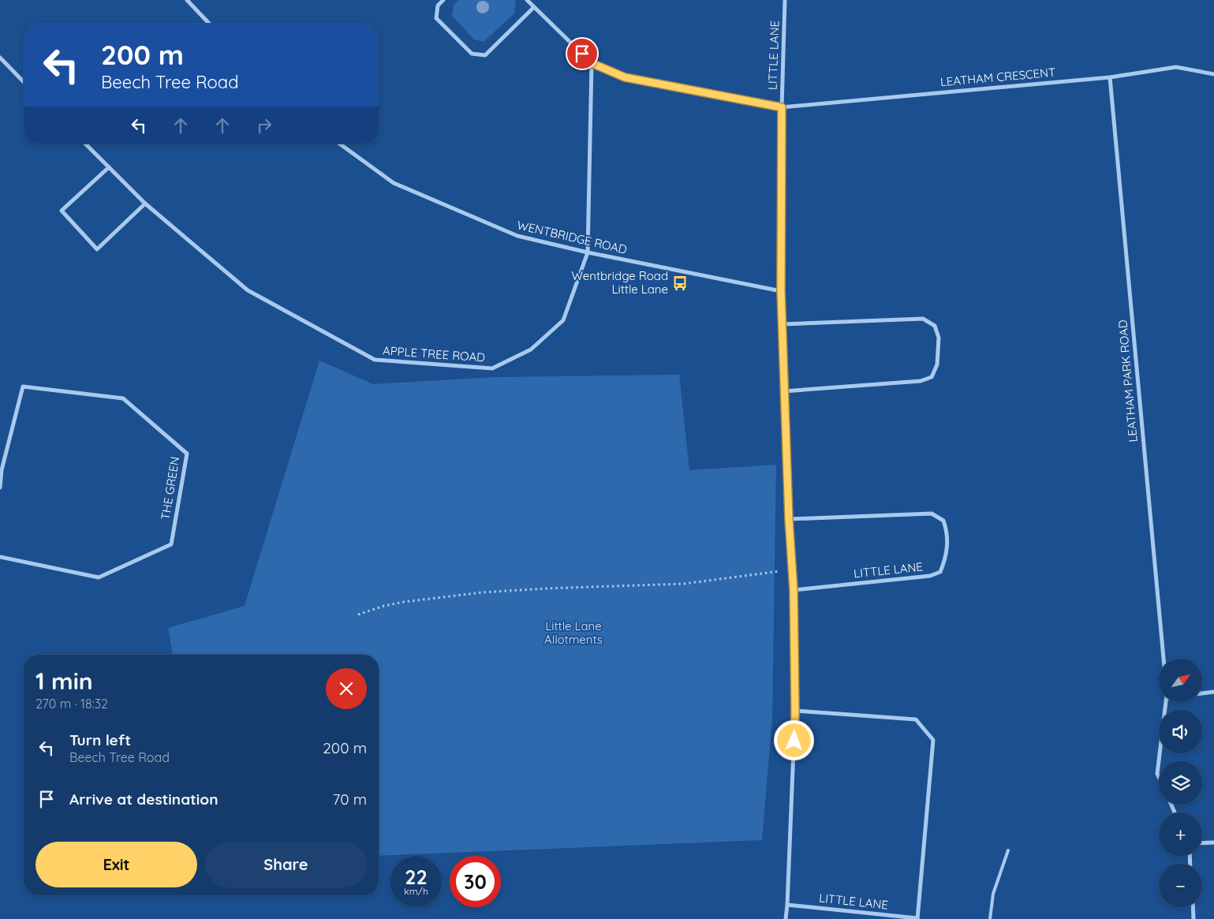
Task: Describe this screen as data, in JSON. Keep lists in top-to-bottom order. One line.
{"streets":{"street":["LITTLE LANE","LEATHAM CRESCENT","WENTBRIDGE ROAD","APPLE TREE ROAD","LEATHAM PARK ROAD","THE GREEN"]},"crossings":[["LITTLE LANE","LEATHAM CRESCENT"],["LITTLE LANE","WENTBRIDGE ROAD"],["LEATHAM CRESCENT","APPLE TREE ROAD"],["LEATHAM CRESCENT","LEATHAM PARK ROAD"],["WENTBRIDGE ROAD","APPLE TREE ROAD"]],"parks":["Little Lane Allotments"],"places":{"bus stop":["Wentbridge Road Little Lane"]},"north":"top right","page":{"turn":["200 m","Beech Tree Road"],"heading":["1 min","270 m · 18:32"],"map_buttons":["+","−"],"list":[{"name":"Turn left","note":"Beech Tree Road","value":"200 m"},{"name":"Arrive at destination","value":"70 m"}],"buttons":["Exit","Share"],"speed":"22 km/h","limit":"30"}}
